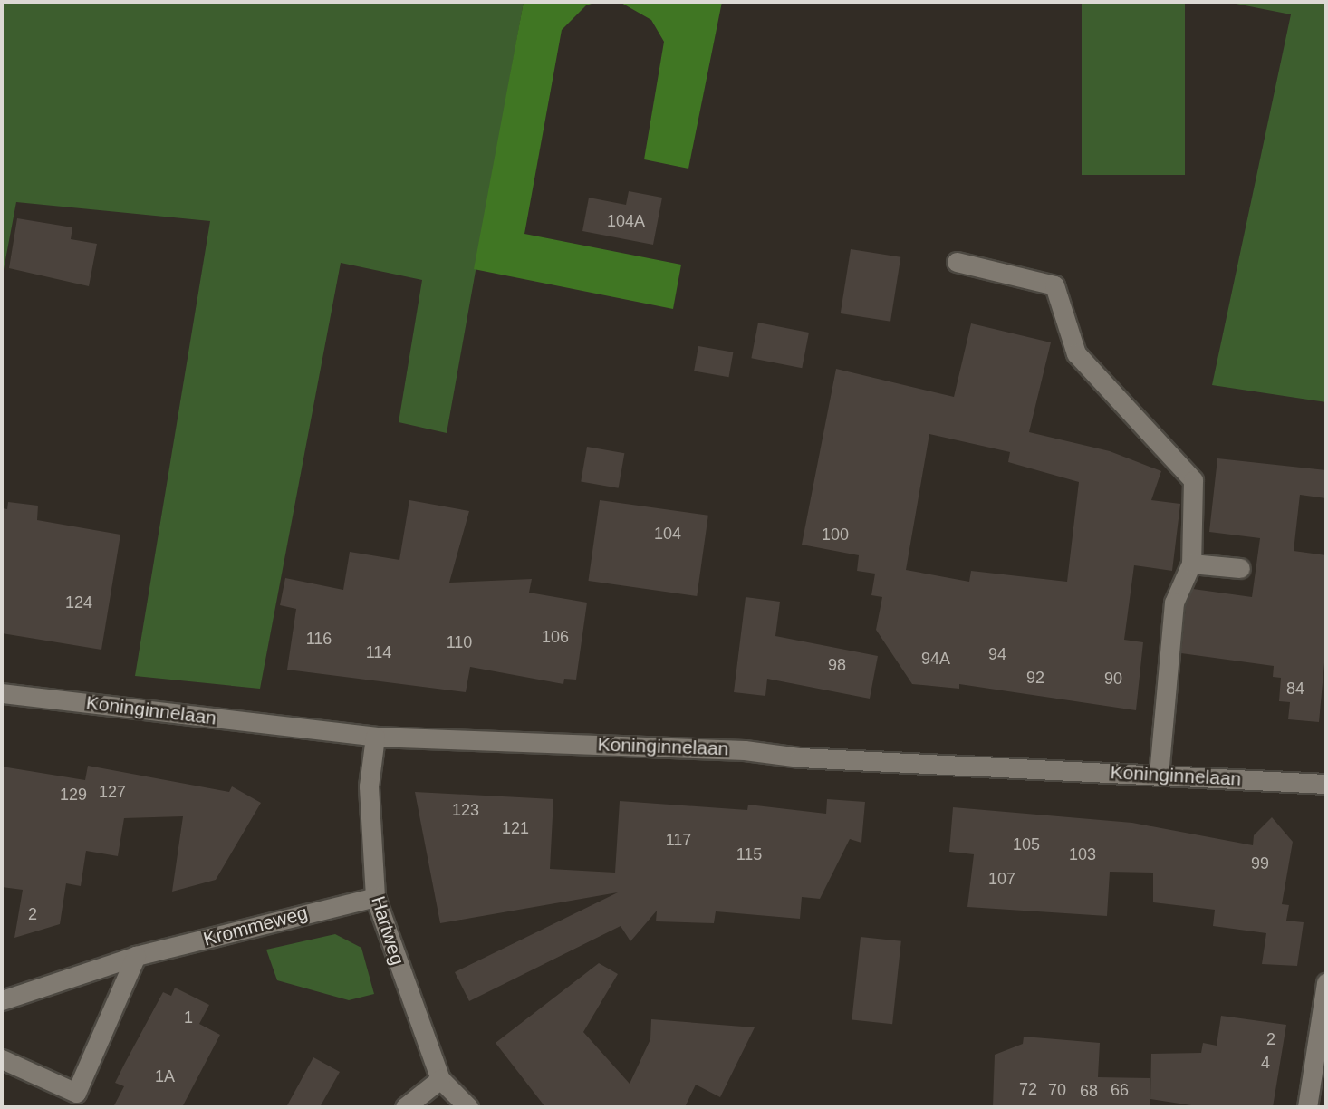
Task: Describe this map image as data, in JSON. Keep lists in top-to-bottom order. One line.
{"streets":{"street":["Koninginnelaan","Krommeweg","Hartweg"]},"crossings":[["Koninginnelaan","Hartweg"],["Krommeweg","Hartweg"]],"house_numbers":["104A","104","100","124","106","116","110","114","94","94A","98","92","90","84","127","129","123","121","117","105","115","103","99","107","2","1","2","4","1A","72","70","66","68"]}
